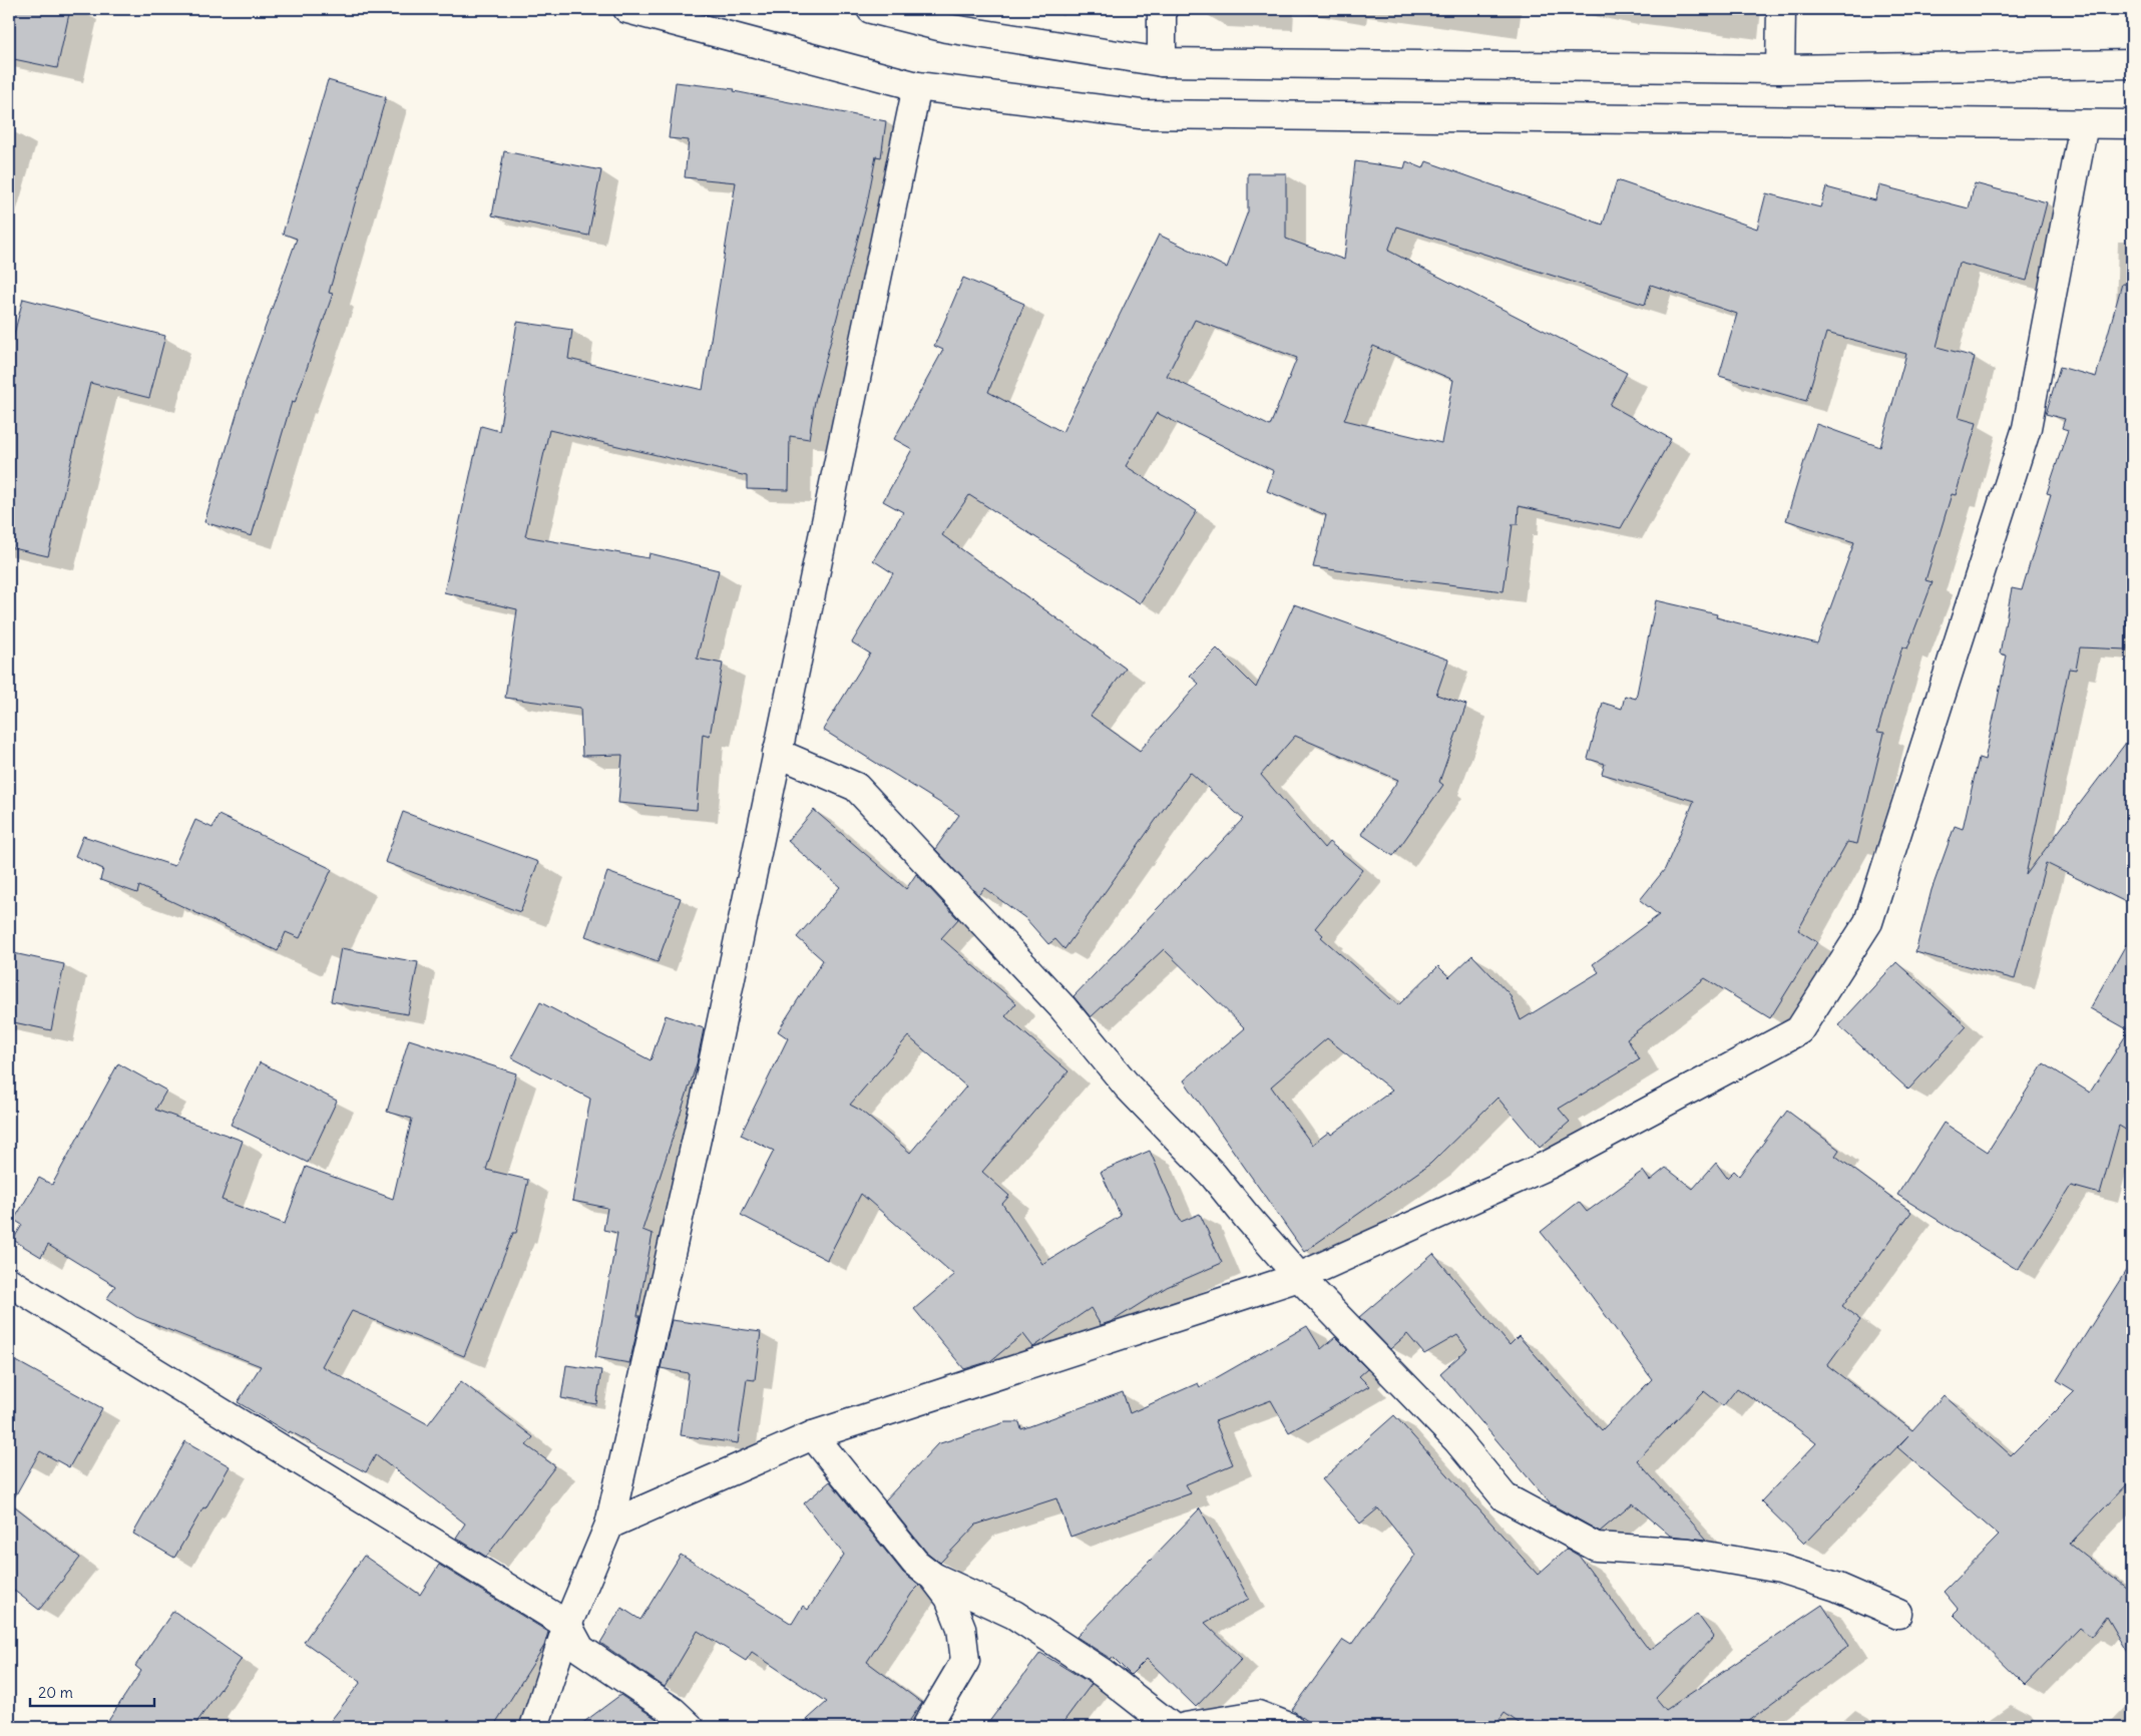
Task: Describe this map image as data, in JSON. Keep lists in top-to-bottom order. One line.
{"scale_bar":"20 m"}
